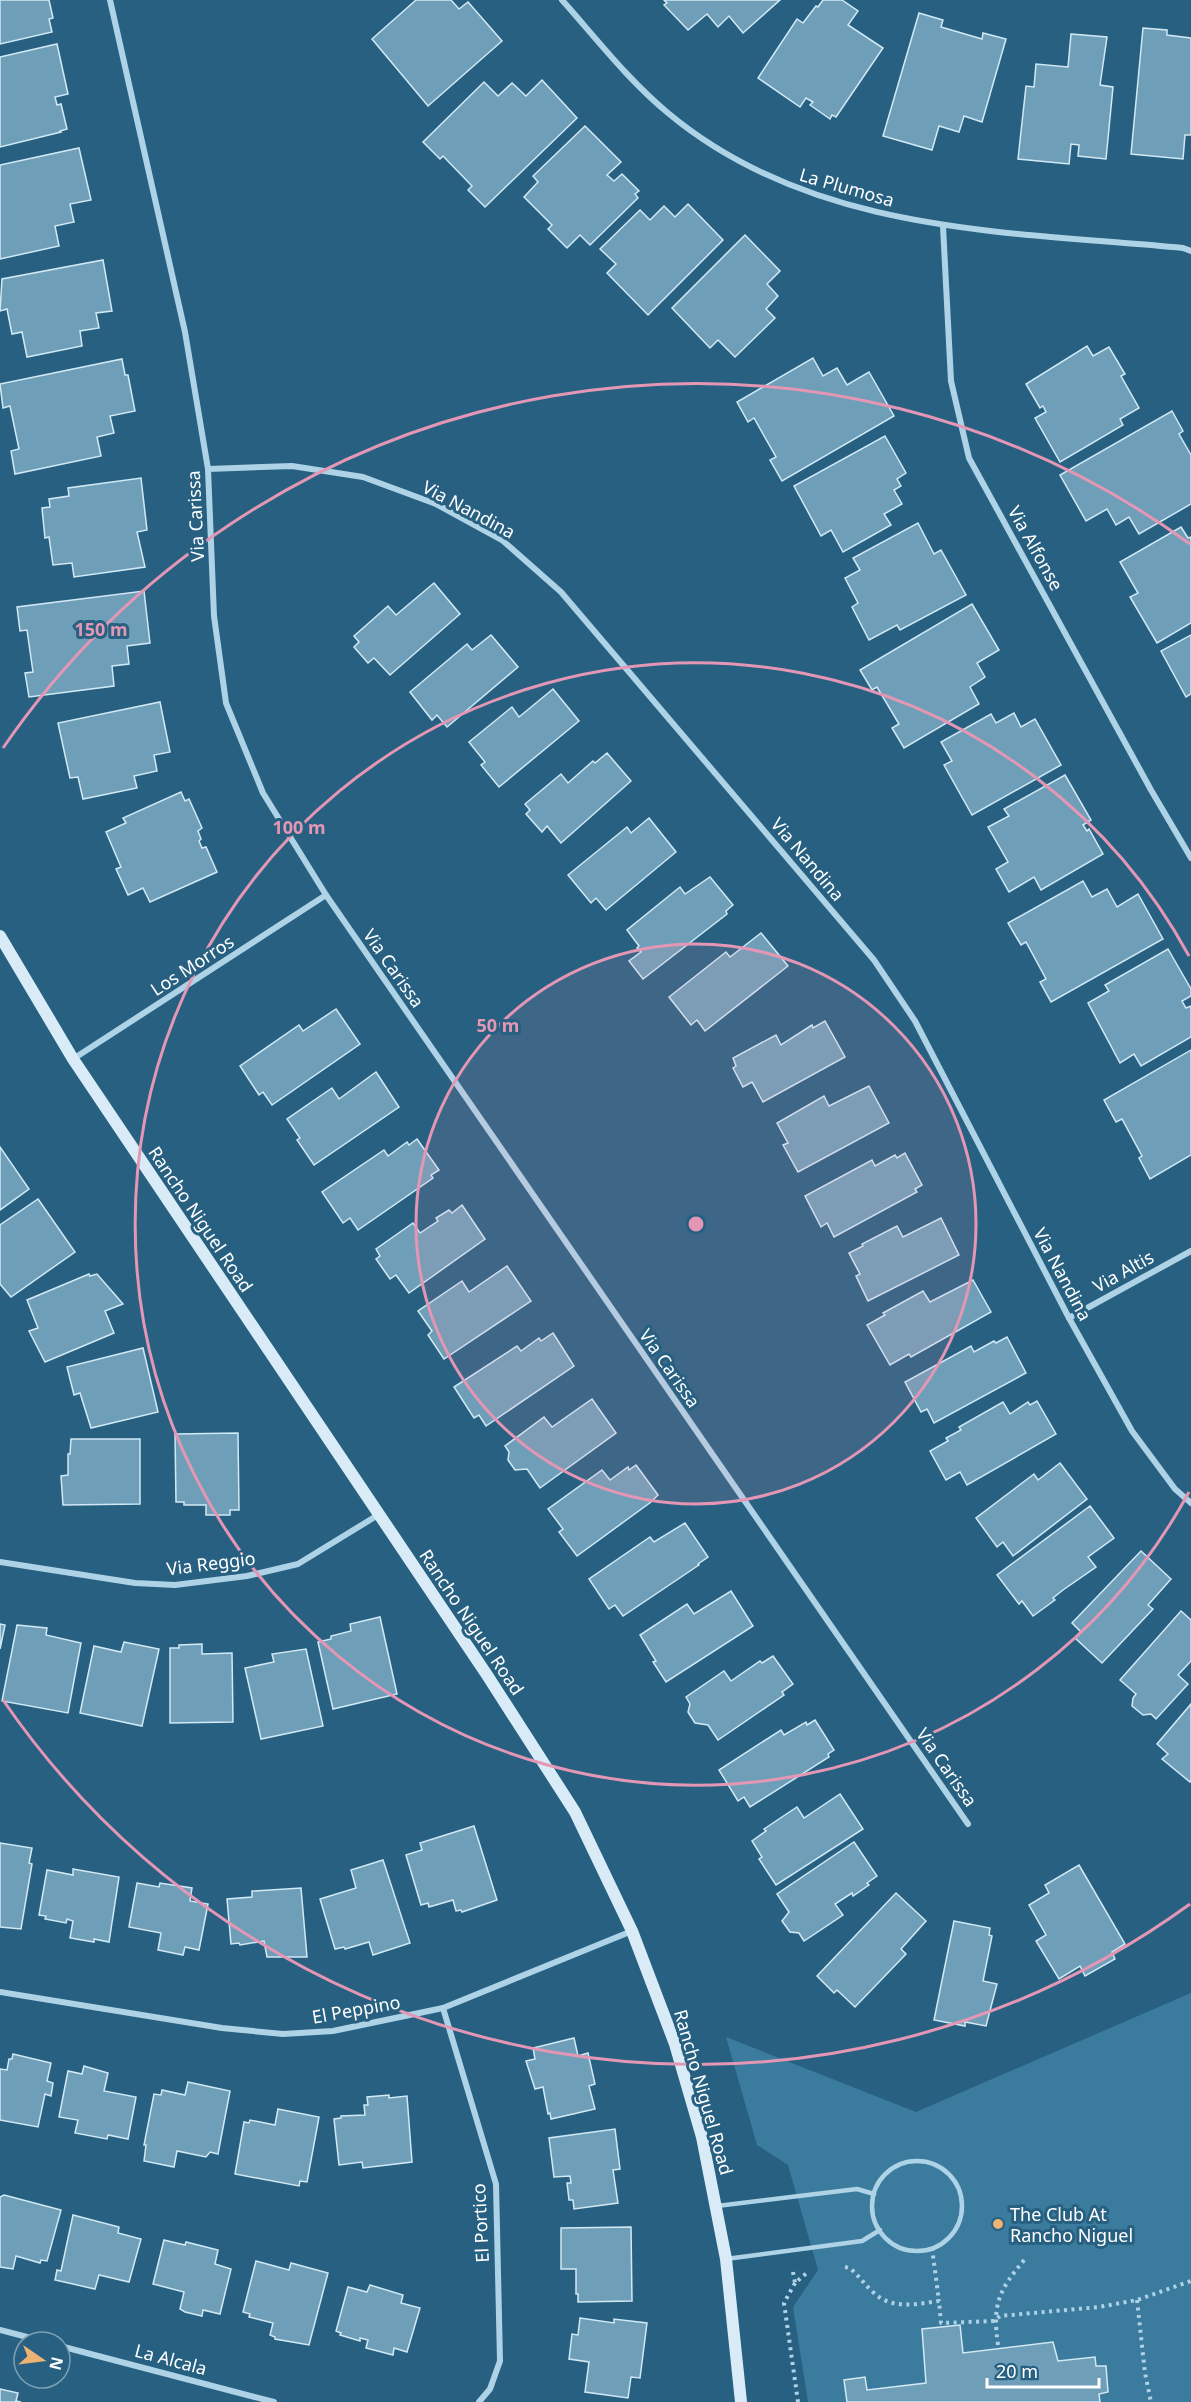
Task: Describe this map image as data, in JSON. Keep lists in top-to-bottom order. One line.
{"streets":{"street":["La Plumosa","Via Nandina","Via Carissa","Via Alfonse","Los Morros","Rancho Niguel Road","Via Altis","Via Reggio","El Peppino","El Portico","La Alcala"]},"crossings":[["La Plumosa","Via Alfonse"],["Via Nandina","Via Carissa"],["Via Nandina","Via Altis"],["Via Carissa","Los Morros"],["Los Morros","Rancho Niguel Road"],["Rancho Niguel Road","Via Reggio"],["Rancho Niguel Road","El Peppino"],["El Peppino","El Portico"]],"places":["The Club At Rancho Niguel"],"scale_bar":"20 m","north":"right","rings":["150 m","100 m","50 m"]}
